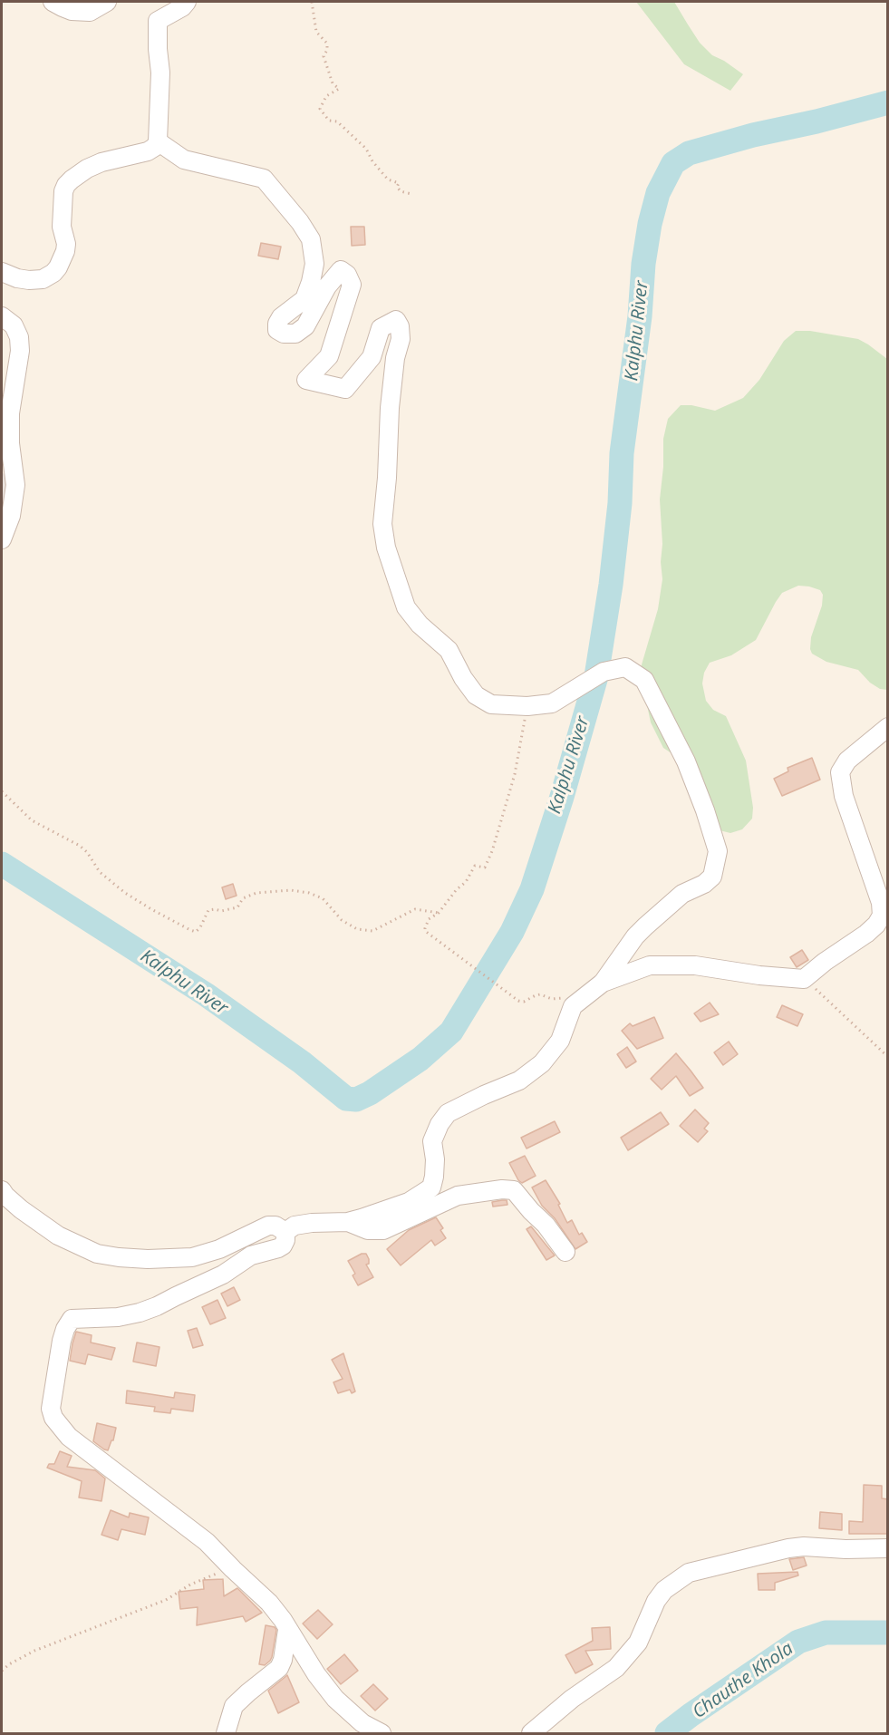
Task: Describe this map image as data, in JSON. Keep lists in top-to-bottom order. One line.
{"water":["Kalphu River","Chauthe Khola"]}
